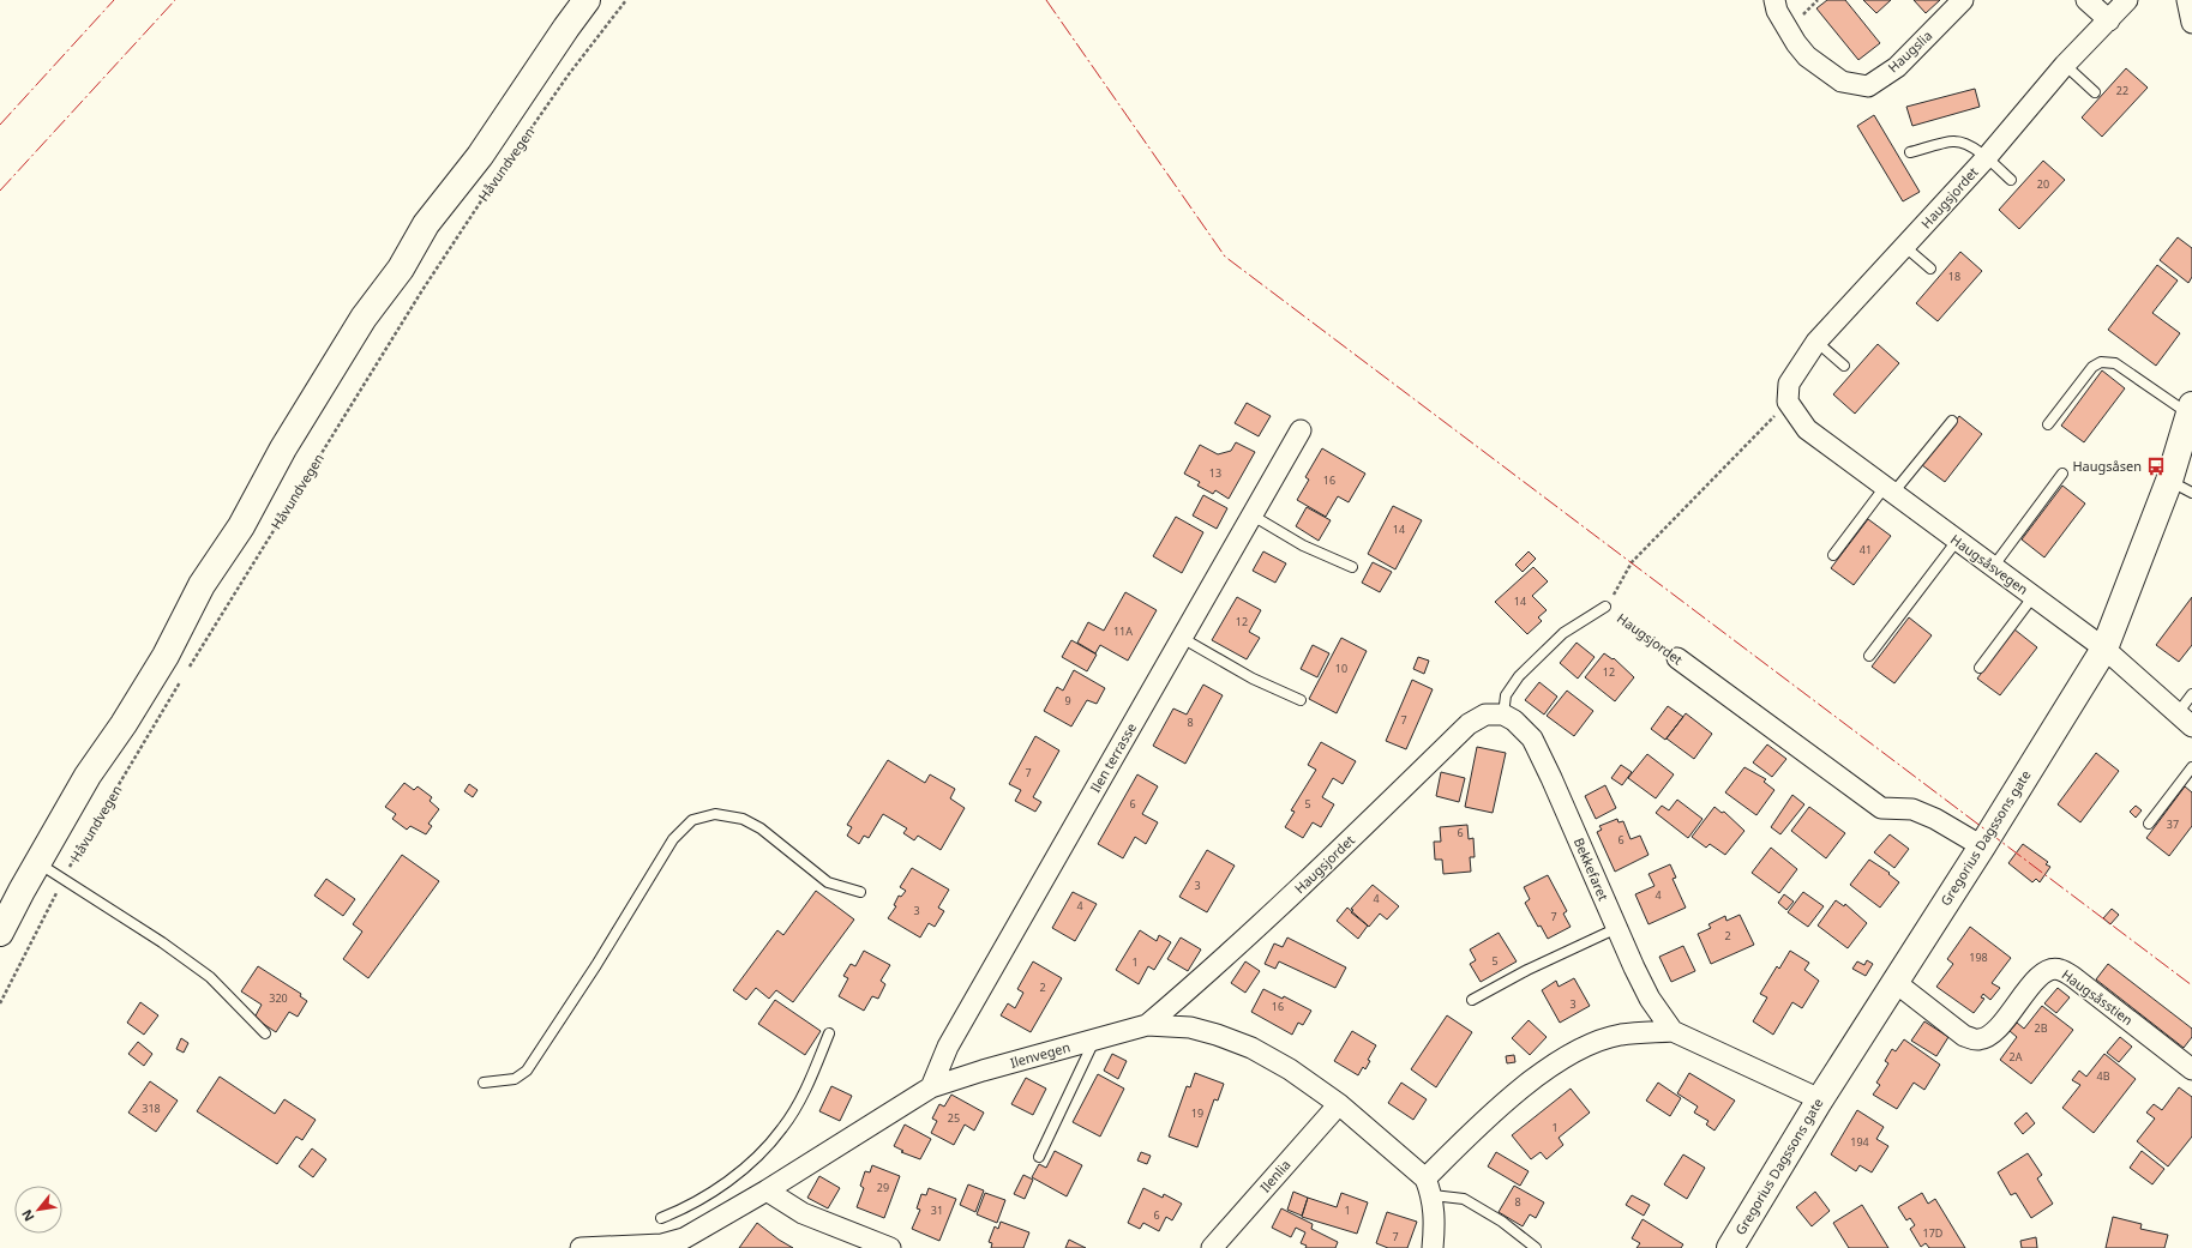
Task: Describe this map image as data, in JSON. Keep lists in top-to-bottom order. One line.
{"streets":{"main road":["Håvundvegen","Gregorius Dagssons gate"],"street":["Haugslia","Haugsjordet","Haugsåsvegen","Ilen terrasse","Bekkefaret","Haugsåsstien","Ilenvegen","Ilenlia"]},"crossings":[["Haugsjordet","Haugsåsvegen"],["Haugsjordet","Gregorius Dagssons gate"],["Haugsjordet","Bekkefaret"],["Haugsjordet","Ilenvegen"],["Haugsåsvegen","Gregorius Dagssons gate"],["Ilen terrasse","Ilenvegen"],["Gregorius Dagssons gate","Haugsåsstien"],["Ilenvegen","Ilenlia"]],"places":{"bus stop":["Haugsåsen"]},"house_numbers":["22","20","18","13","16","14","41","14","12","11A","10","12","9","7","8","7","6","5","37","6","6","3","4","4","4","3","7","2","198","5","1","2","320","3","16","2B","2A","4B","318","19","25","1","194","29","8","31","1","6","17D","7"],"north":"bottom left"}
